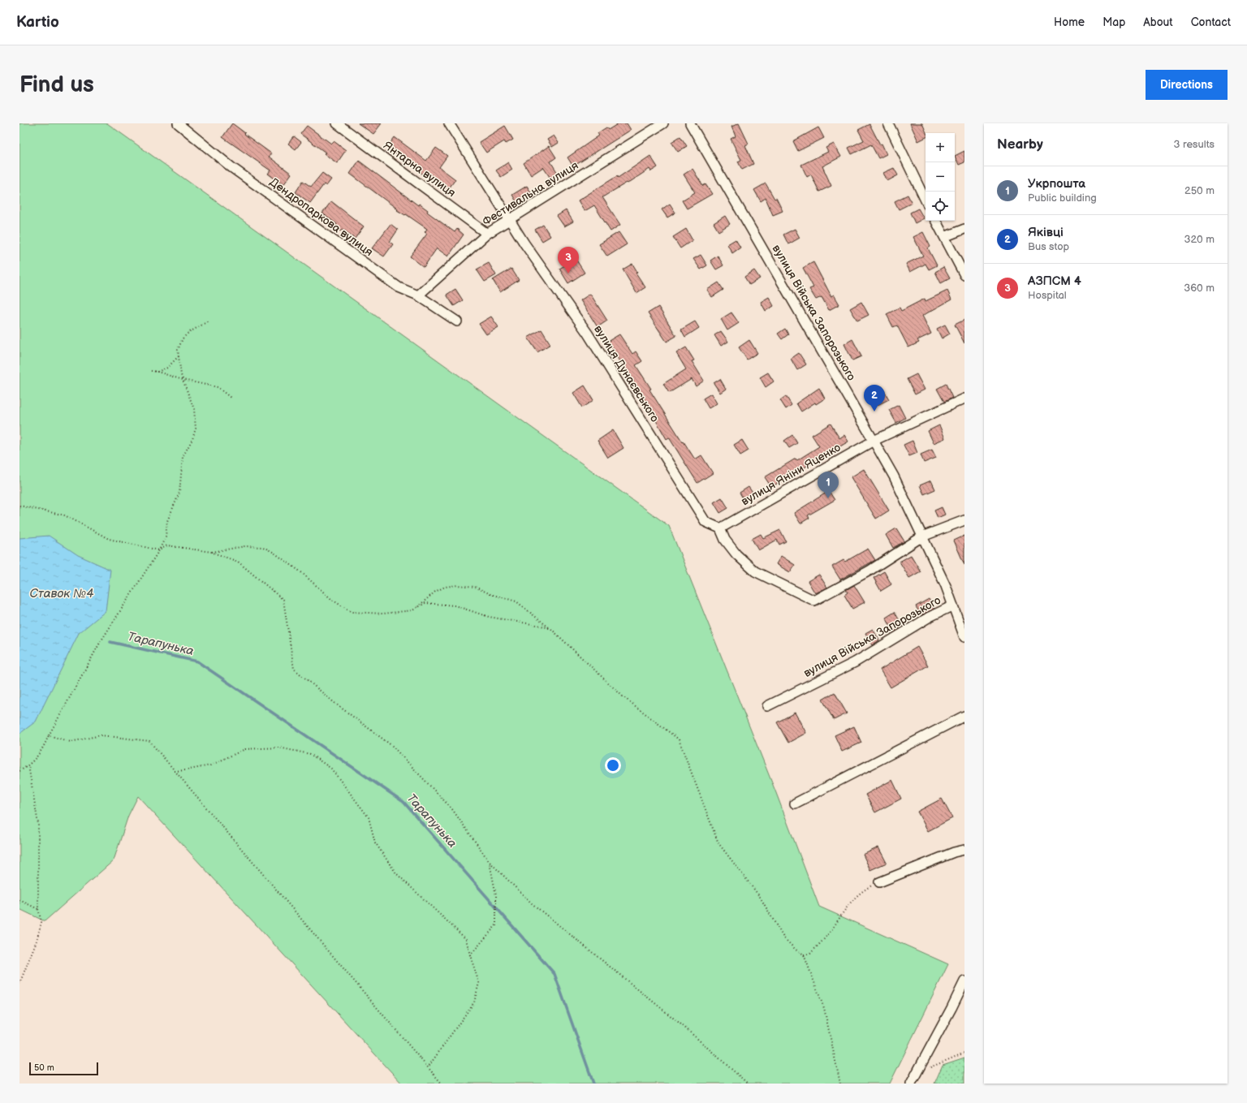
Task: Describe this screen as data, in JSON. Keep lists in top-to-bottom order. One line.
{"streets":{"street":["Янтарна вулиця","Фестивальна вулиця","Дендропаркова вулиця","вулиця Війська Запорозького","вулиця Дунаєвського","вулиця Яніни Яценко"]},"crossings":[["Янтарна вулиця","Фестивальна вулиця"],["Фестивальна вулиця","Дендропаркова вулиця"],["Фестивальна вулиця","вулиця Дунаєвського"],["вулиця Війська Запорозького","вулиця Яніни Яценко"],["вулиця Дунаєвського","вулиця Яніни Яценко"]],"water":["Ставок №4","Тарапунька"],"scale_bar":"50 m","page":{"header":"Kartio","nav":["Home","Map","About","Contact"],"buttons":"Directions","title":"Find us","heading":["Nearby","3 results"],"map_buttons":["+","−"],"list":[{"mark":"1","name":"Укрпошта","note":"Public building","value":"250 m"},{"mark":"2","name":"Яківці","note":"Bus stop","value":"320 m"},{"mark":"3","name":"АЗПСМ 4","note":"Hospital","value":"360 m"}],"pins":["3","2","1"],"scale":"50 m"}}
